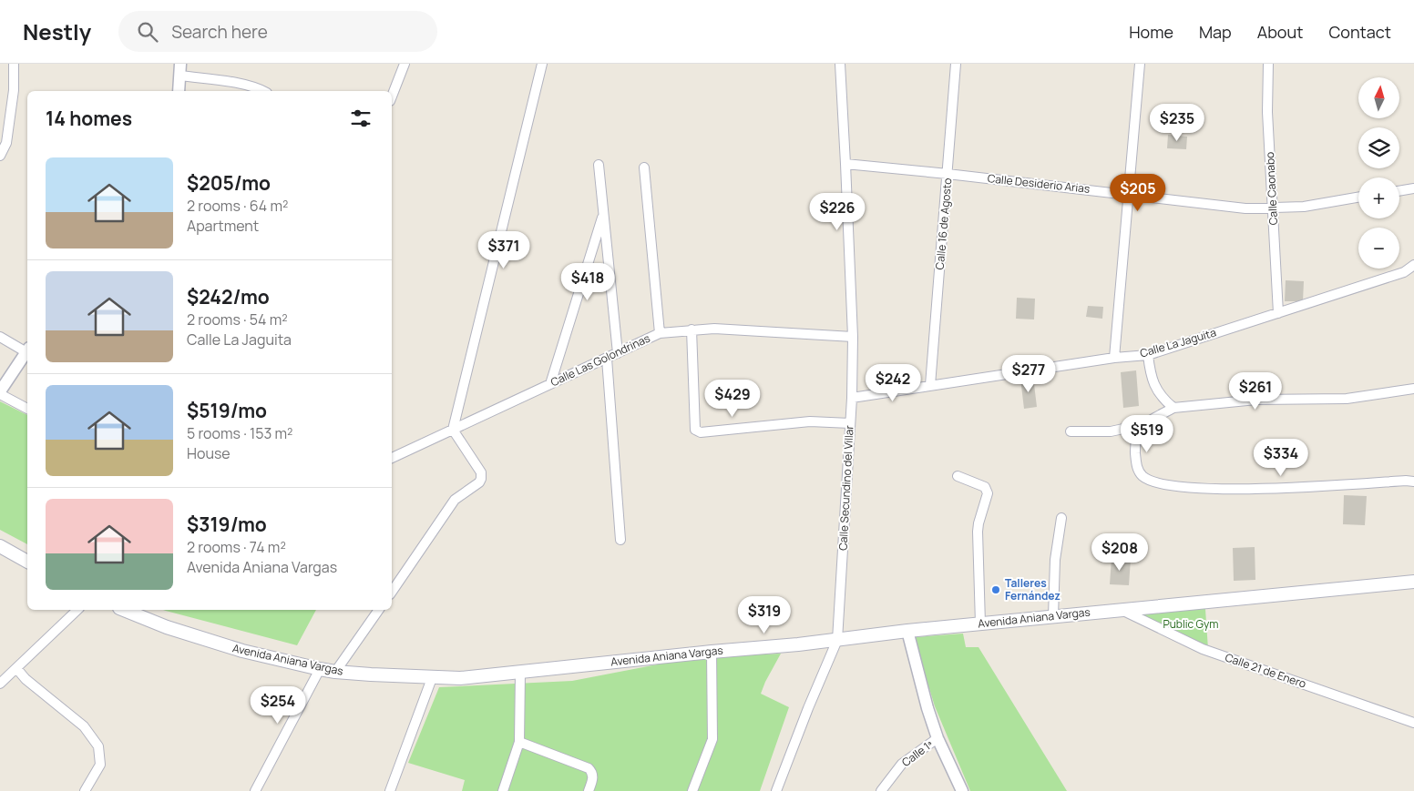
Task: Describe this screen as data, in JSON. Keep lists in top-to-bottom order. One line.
{"streets":{"main road":["Avenida Aniana Vargas"],"street":["Calle Desiderio Arias","Calle Caonabo","Calle 16 de Agosto","Calle La Jaguita","Calle Las Golondrinas","Calle Secundino del Villar","Calle 21 de Enero","Calle 1ª"]},"crossings":[["Calle Desiderio Arias","Calle Caonabo"],["Calle Desiderio Arias","Calle 16 de Agosto"],["Calle Desiderio Arias","Calle Secundino del Villar"],["Calle Caonabo","Calle La Jaguita"],["Calle 16 de Agosto","Calle La Jaguita"],["Calle La Jaguita","Calle Secundino del Villar"],["Calle Las Golondrinas","Calle Secundino del Villar"],["Calle Secundino del Villar","Avenida Aniana Vargas"],["Avenida Aniana Vargas","Calle 21 de Enero"]],"parks":["Public Gym"],"places":["Talleres Fernández"],"north":"top","page":{"header":"Nestly","search":"Search here","nav":["Home","Map","About","Contact"],"map_buttons":["+","−"],"heading":"14 homes","price":["$235","$205","$226","$371","$418","$277","$242","$261","$429","$519","$334","$208","$319","$254"],"list":[{"name":"$205/mo","note":"2 rooms · 64 m² · Apartment"},{"name":"$242/mo","note":"2 rooms · 54 m² · Calle La Jaguita"},{"name":"$519/mo","note":"5 rooms · 153 m² · House"},{"name":"$319/mo","note":"2 rooms · 74 m² · Avenida Aniana Vargas"}]}}
